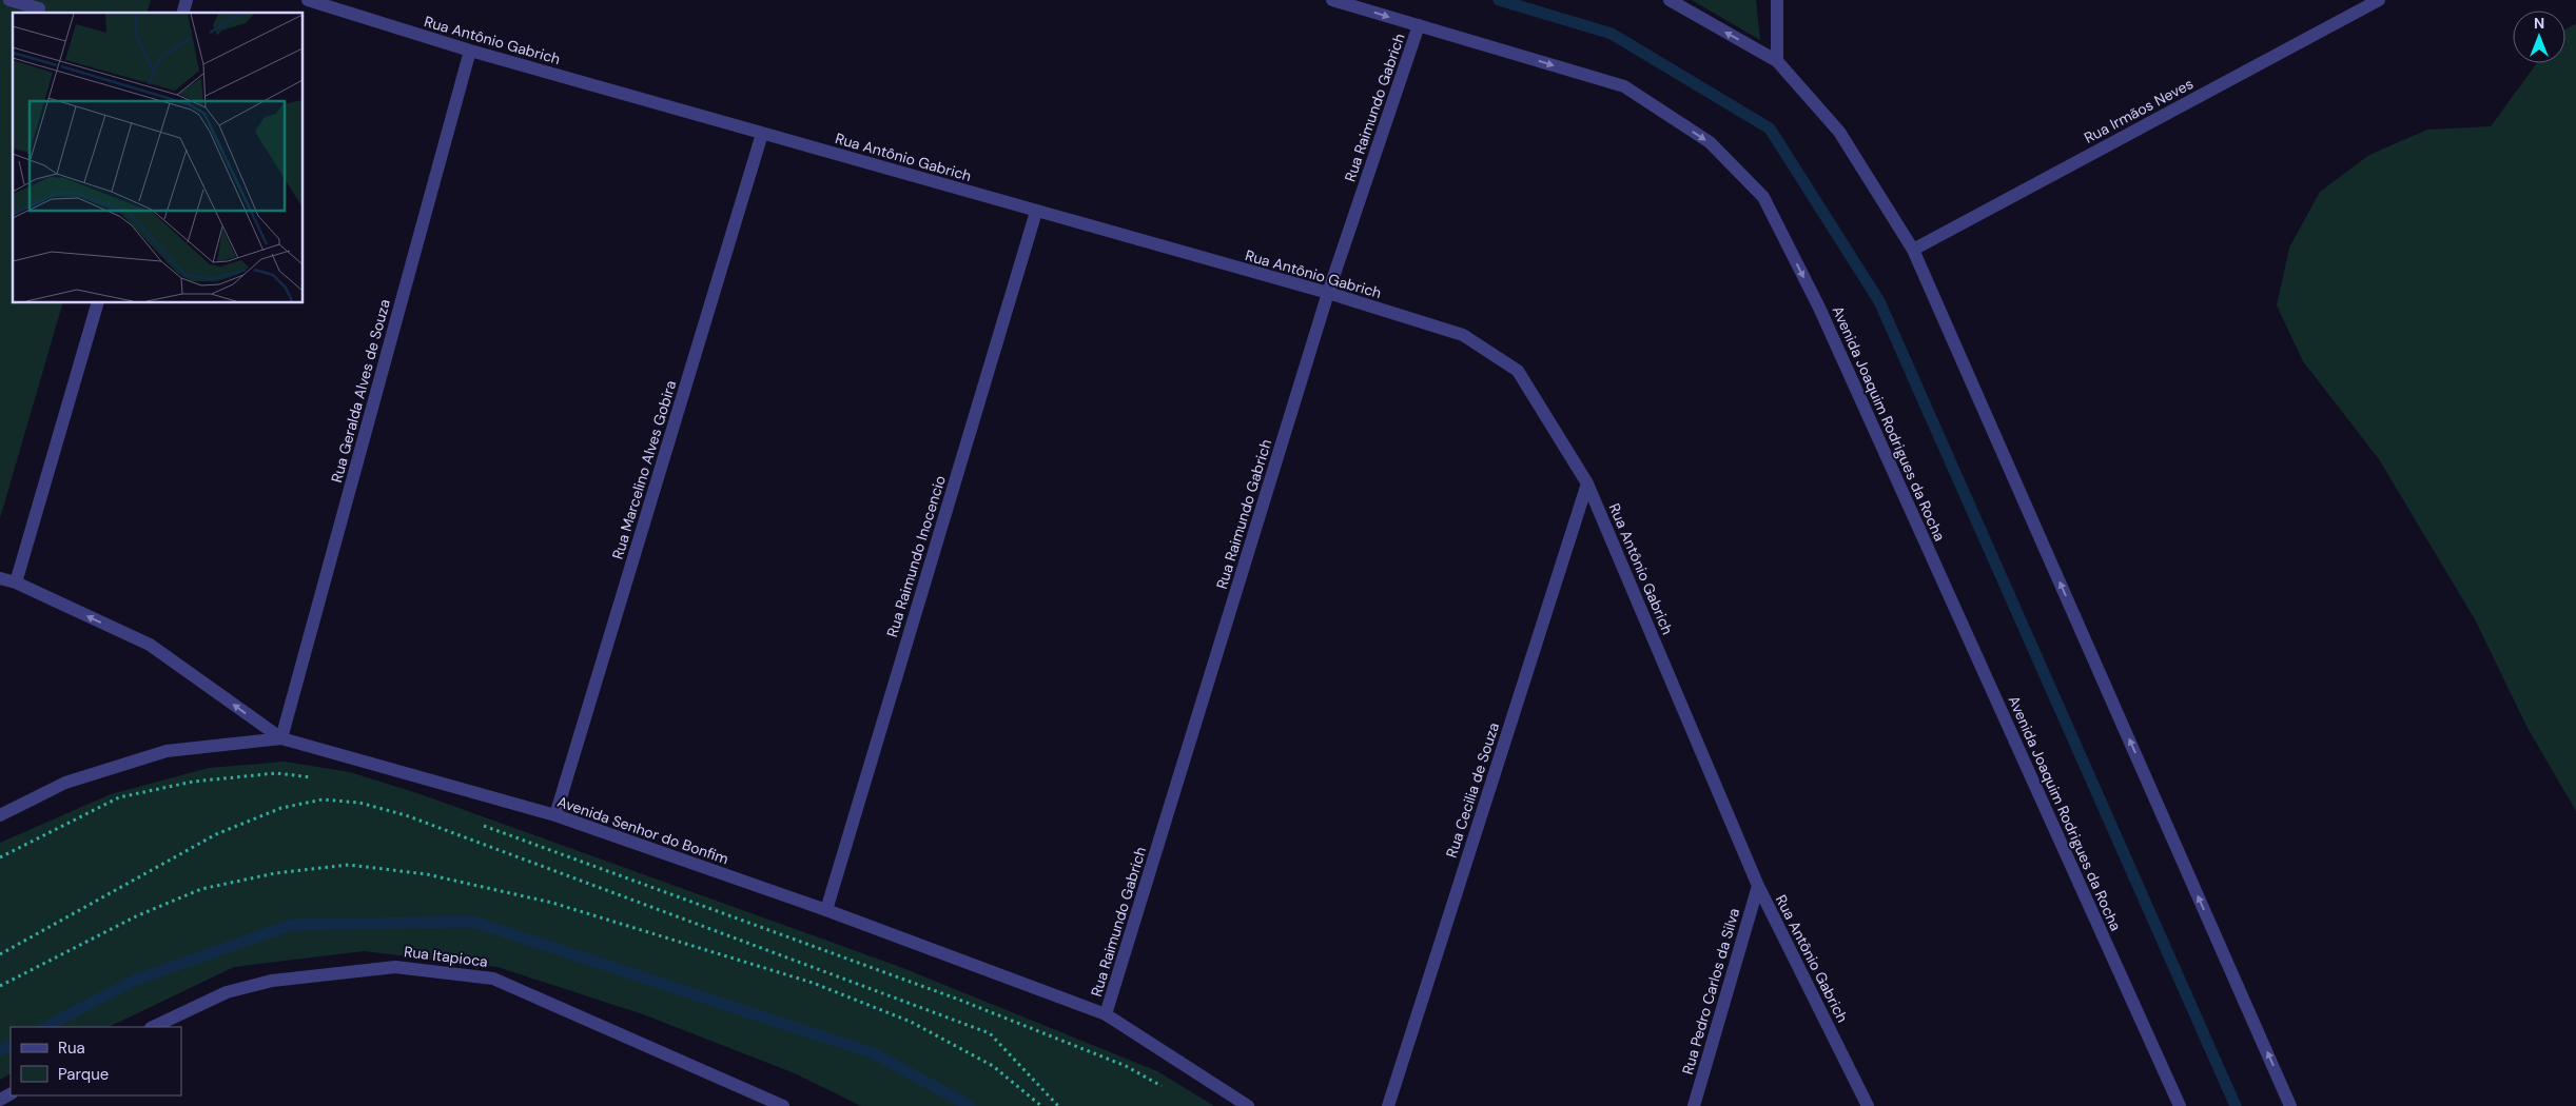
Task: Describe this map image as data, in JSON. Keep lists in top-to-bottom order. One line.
{"streets":{"street":["Rua Antônio Gabrich","Rua Raimundo Gabrich","Rua Irmãos Neves","Rua Geralda Alves de Souza","Avenida Joaquim Rodrigues da Rocha","Rua Marcelino Alves Gobira","Rua Raimundo Inocencio","Rua Cecilia de Souza","Avenida Senhor do Bonfim","Rua Itapioca","Rua Pedro Carlos da Silva"]},"crossings":[["Rua Antônio Gabrich","Rua Raimundo Gabrich"],["Rua Antônio Gabrich","Rua Geralda Alves de Souza"],["Rua Antônio Gabrich","Rua Marcelino Alves Gobira"],["Rua Antônio Gabrich","Rua Raimundo Inocencio"],["Rua Antônio Gabrich","Rua Cecilia de Souza"],["Rua Antônio Gabrich","Rua Pedro Carlos da Silva"],["Rua Raimundo Gabrich","Avenida Joaquim Rodrigues da Rocha"],["Rua Raimundo Gabrich","Avenida Senhor do Bonfim"],["Rua Geralda Alves de Souza","Avenida Senhor do Bonfim"],["Rua Marcelino Alves Gobira","Avenida Senhor do Bonfim"],["Rua Raimundo Inocencio","Avenida Senhor do Bonfim"]],"legend":["Rua","Parque"],"north":"top"}
